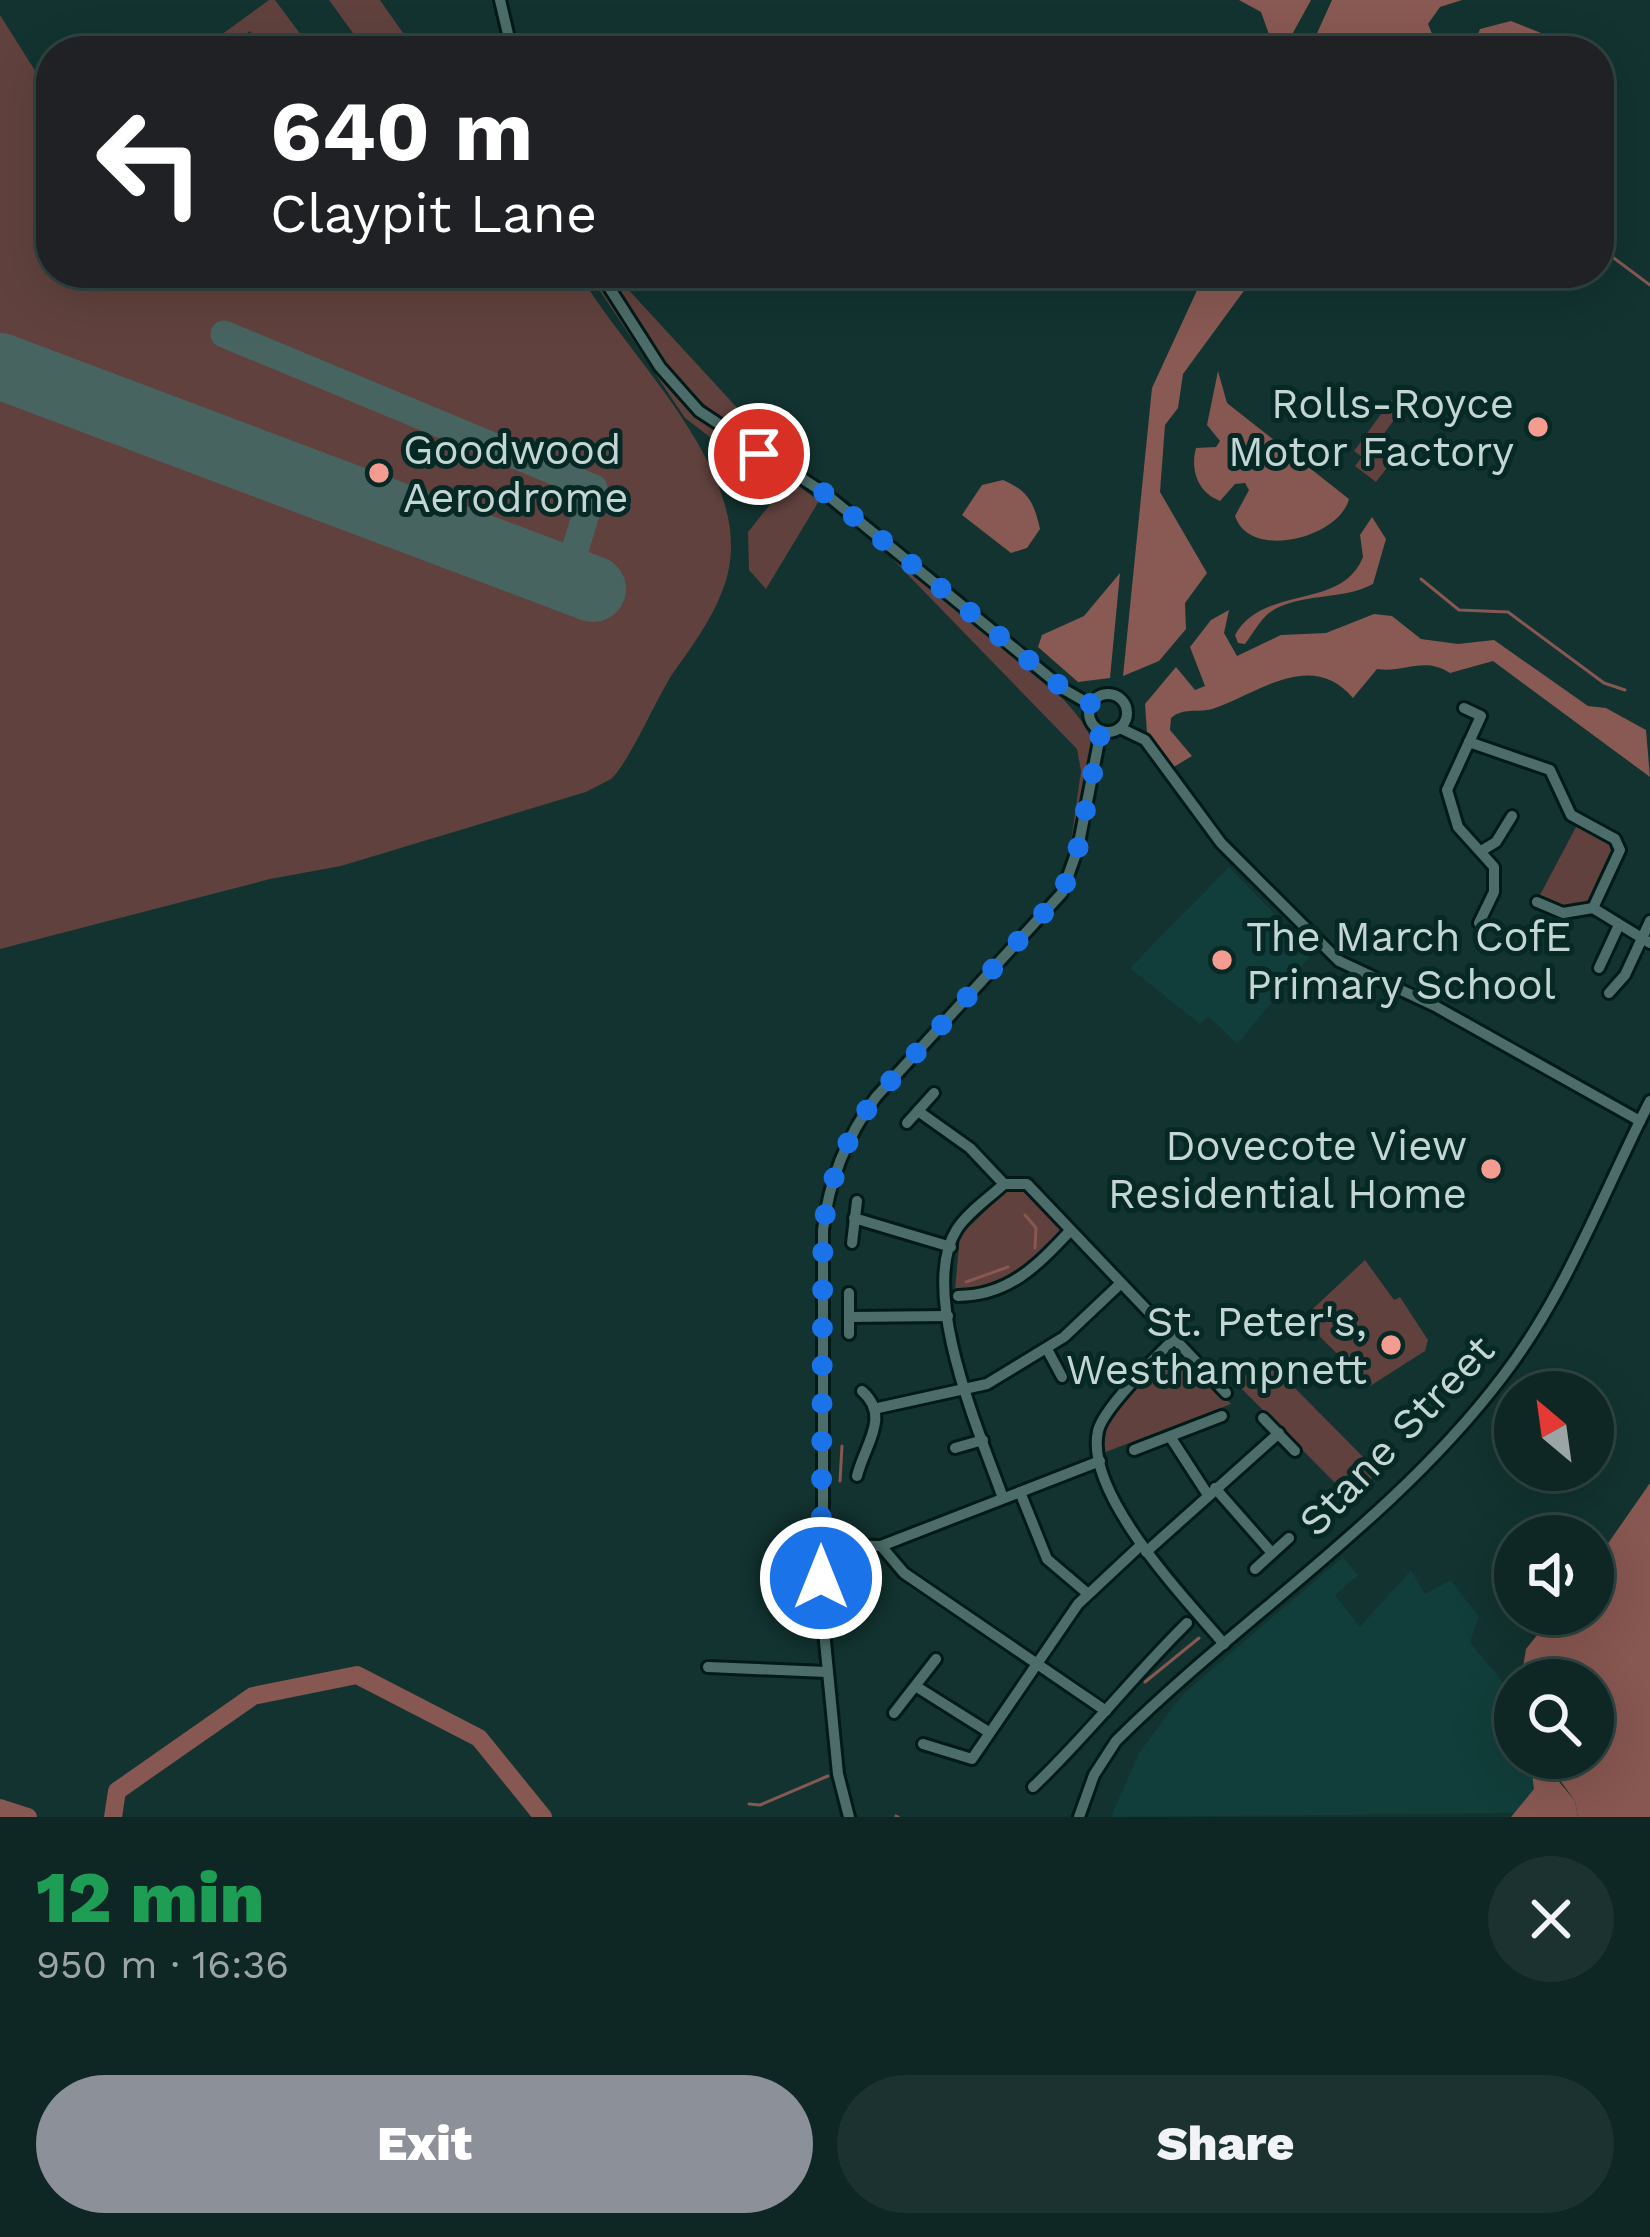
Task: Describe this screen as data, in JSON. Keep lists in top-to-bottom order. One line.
{"streets":{"street":["Stane Street"]},"places":["Rolls-Royce Motor Factory","Goodwood Aerodrome","The March CofE Primary School","Dovecote View Residential Home","St. Peter's, Westhampnett"],"north":"top left","page":{"turn":["640 m","Claypit Lane"],"heading":["12 min","950 m · 16:36"],"buttons":["Exit","Share"]}}
